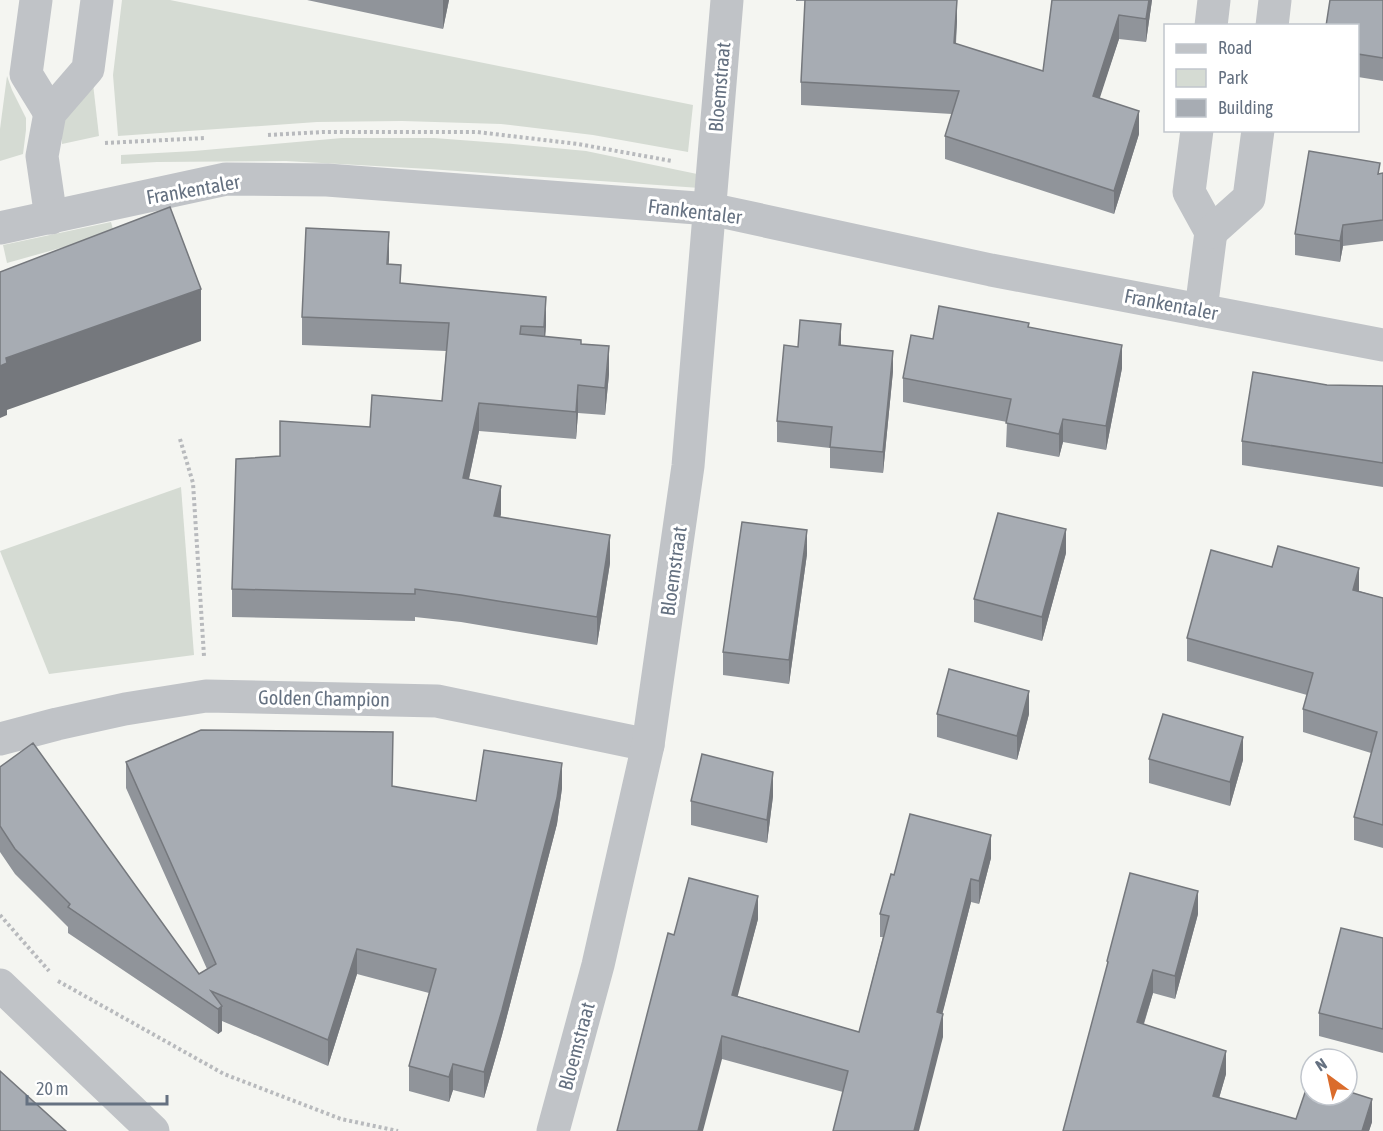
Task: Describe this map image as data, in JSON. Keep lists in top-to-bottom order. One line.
{"streets":{"street":["Bloemstraat","Frankentaler","Golden Champion"]},"crossings":[["Bloemstraat","Frankentaler"],["Bloemstraat","Golden Champion"]],"legend":["Road","Park","Building"],"scale_bar":"20 m","north":"top left"}
